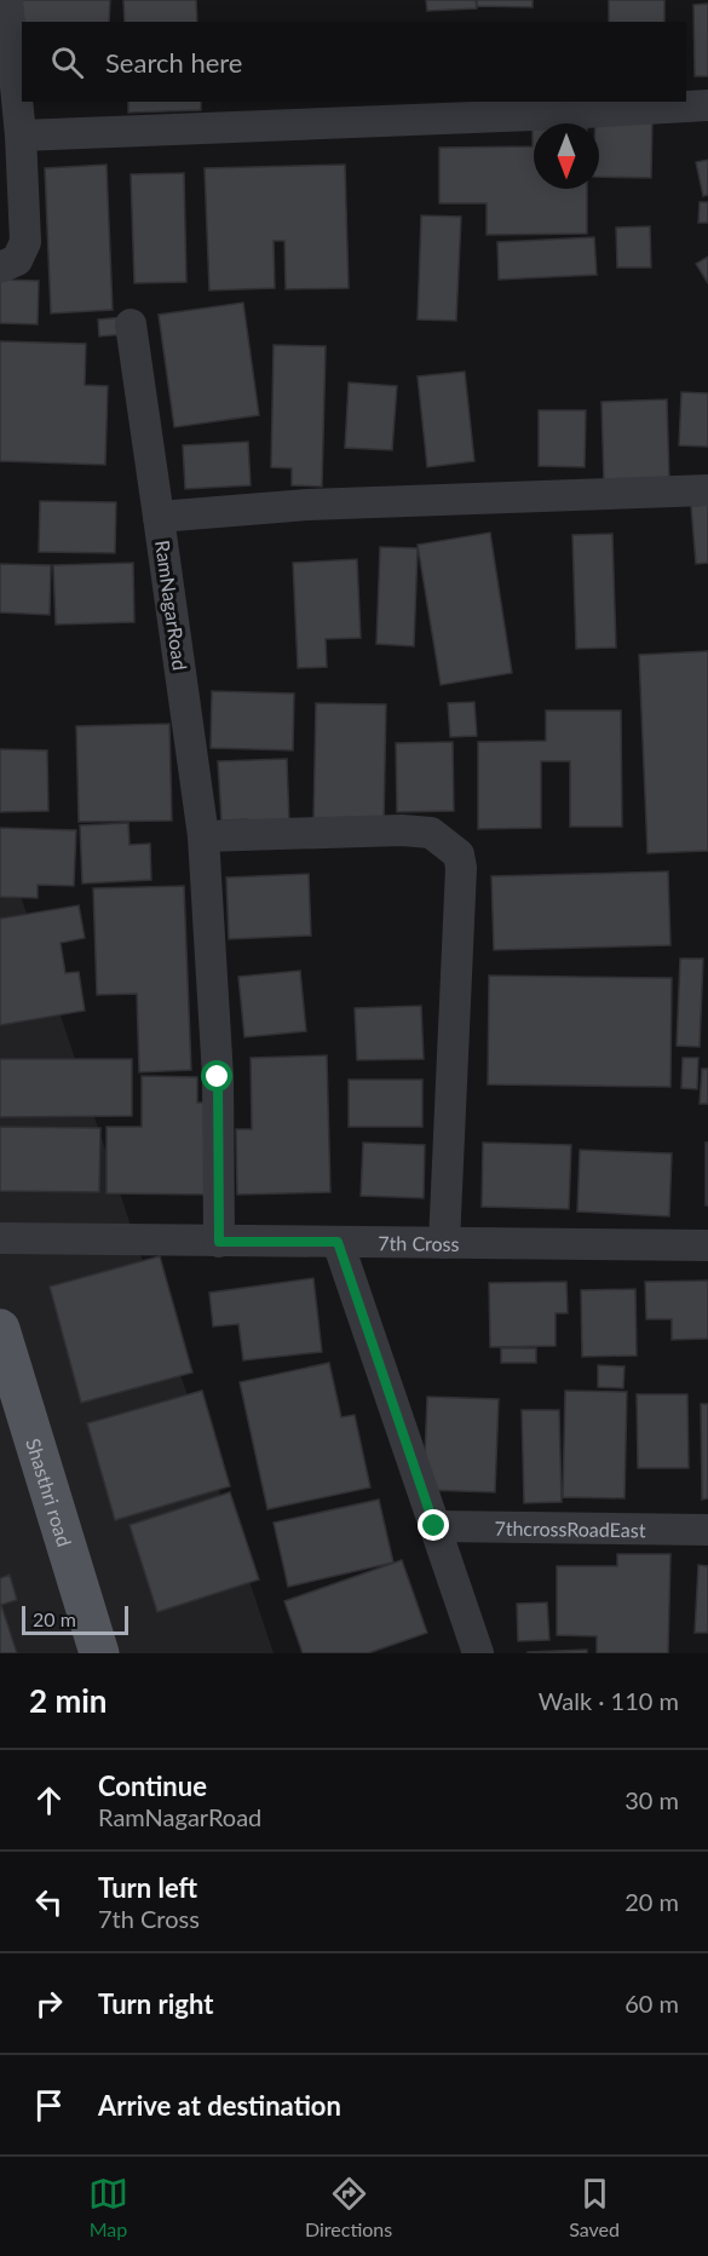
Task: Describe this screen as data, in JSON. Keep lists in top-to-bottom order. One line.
{"streets":{"main road":["Shasthri road"],"street":["RamNagarRoad","7th Cross","7thcrossRoadEast"]},"crossings":[["RamNagarRoad","7th Cross"]],"scale_bar":"20 m","north":"bottom","page":{"search":"Search here","scale":"20 m","heading":["2 min","Walk · 110 m"],"list":[["Continue","RamNagarRoad","30 m"],["Turn left","7th Cross","20 m"],["Turn right","60 m"],"Arrive at destination"],"nav":["Map","Directions","Saved"]}}
